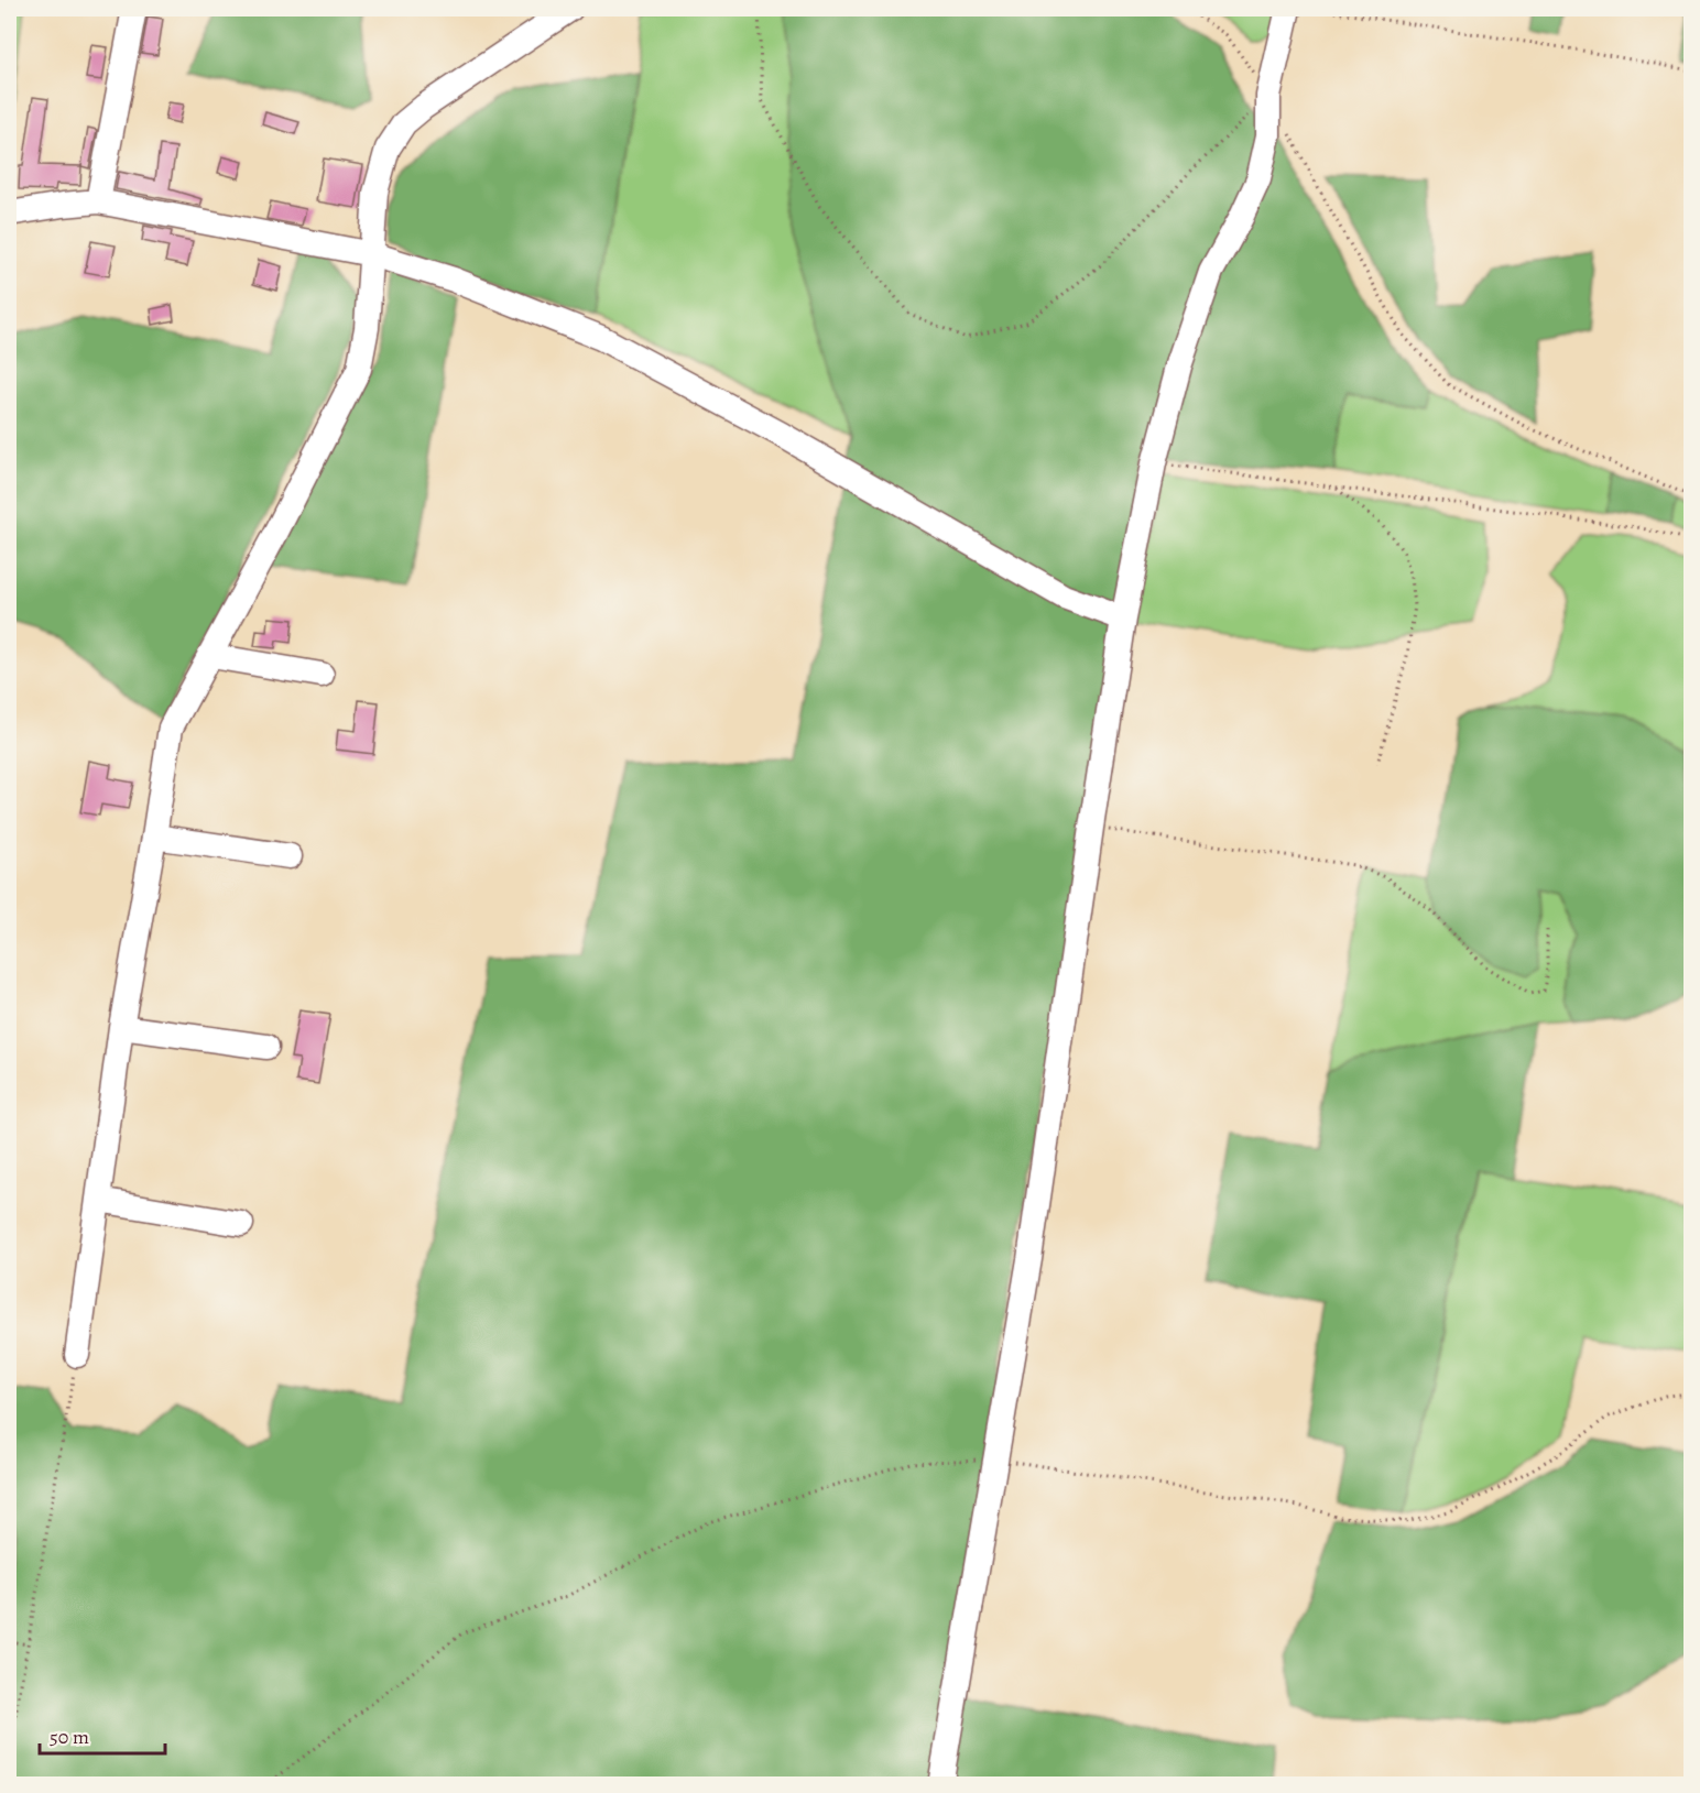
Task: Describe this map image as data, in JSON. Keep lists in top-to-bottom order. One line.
{"scale_bar":"50 m"}
